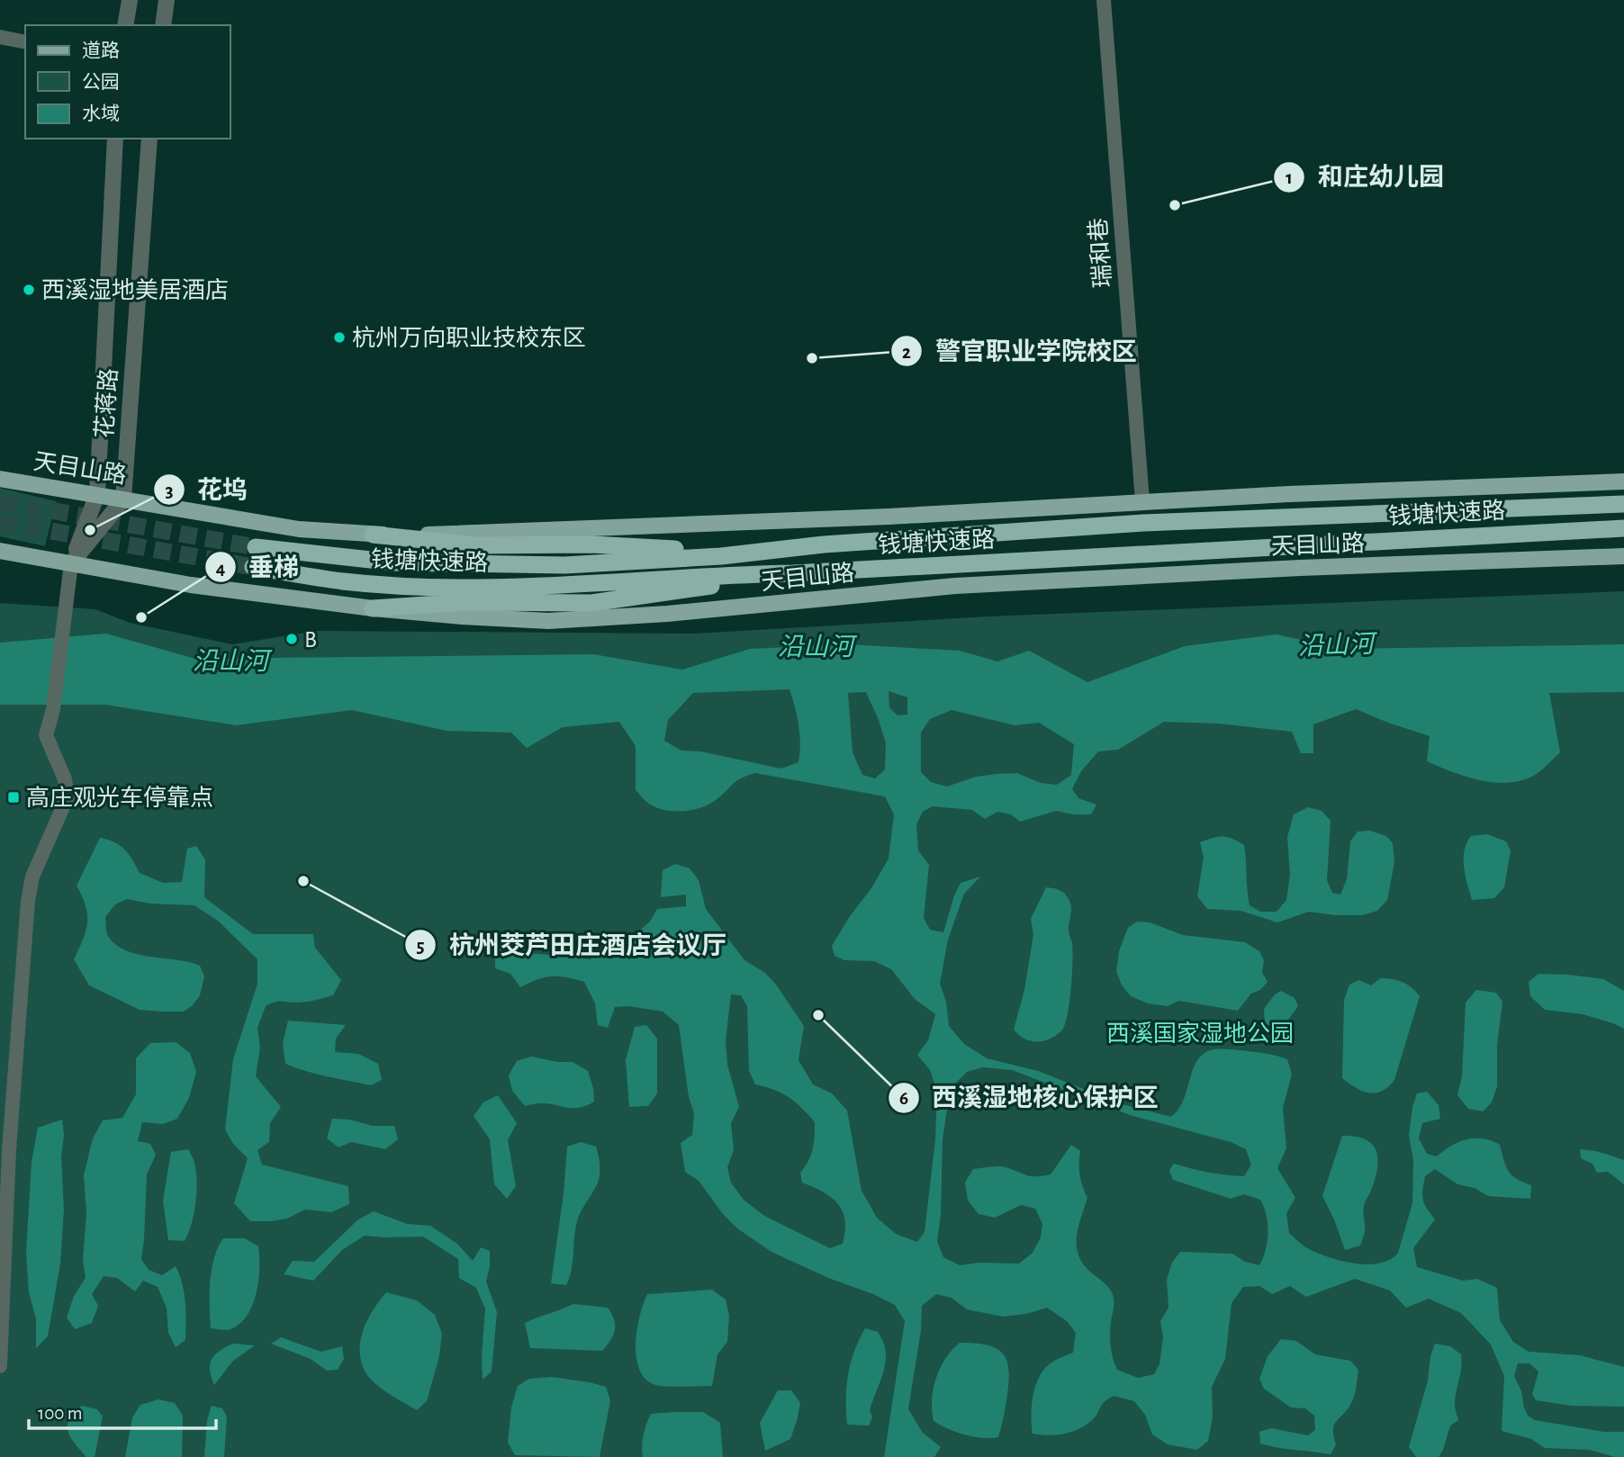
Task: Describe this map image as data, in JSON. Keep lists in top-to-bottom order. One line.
{"streets":{"highway":["钱塘快速路"],"main road":["天目山路"],"street":["瑞和巷","花蒋路"]},"crossings":[["瑞和巷","天目山路"],["花蒋路","天目山路"]],"water":["沿山河"],"parks":["西溪国家湿地公园"],"places":{"other":["和庄幼儿园","西溪湿地美居酒店","杭州万向职业技校东区","警官职业学院校区","花坞","垂梯","B","杭州茭芦田庄酒店会议厅","西溪湿地核心保护区"],"transit":["高庄观光车停靠点"]},"legend":["道路","公园","水域"],"scale_bar":"100 m"}
